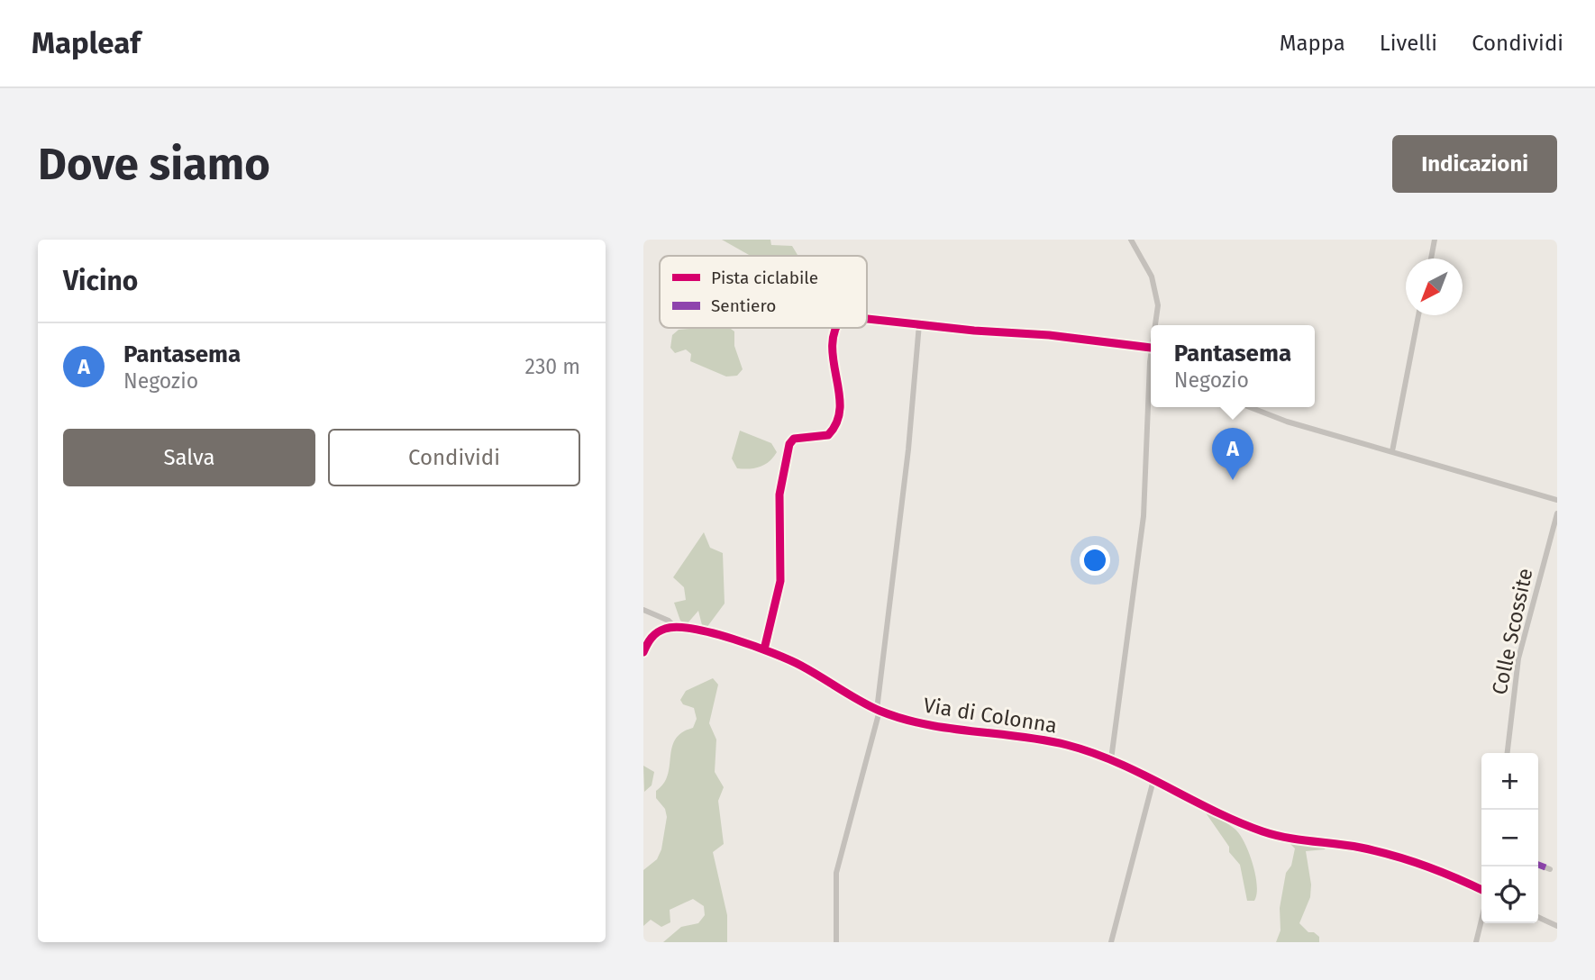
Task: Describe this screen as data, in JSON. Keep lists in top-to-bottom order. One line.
{"streets":{"street":["Colle Scossite","Via di Colonna"]},"legend":["Pista ciclabile","Sentiero"],"north":"bottom left","page":{"header":"Mapleaf","nav":["Mappa","Livelli","Condividi"],"buttons":["Indicazioni",["Salva","Condividi"]],"title":"Dove siamo","heading":"Vicino","list":[{"mark":"A","name":"Pantasema","note":"Negozio","value":"230 m"}],"popup":["Pantasema","Negozio"],"pins":"A","map_buttons":["+","−"]}}
